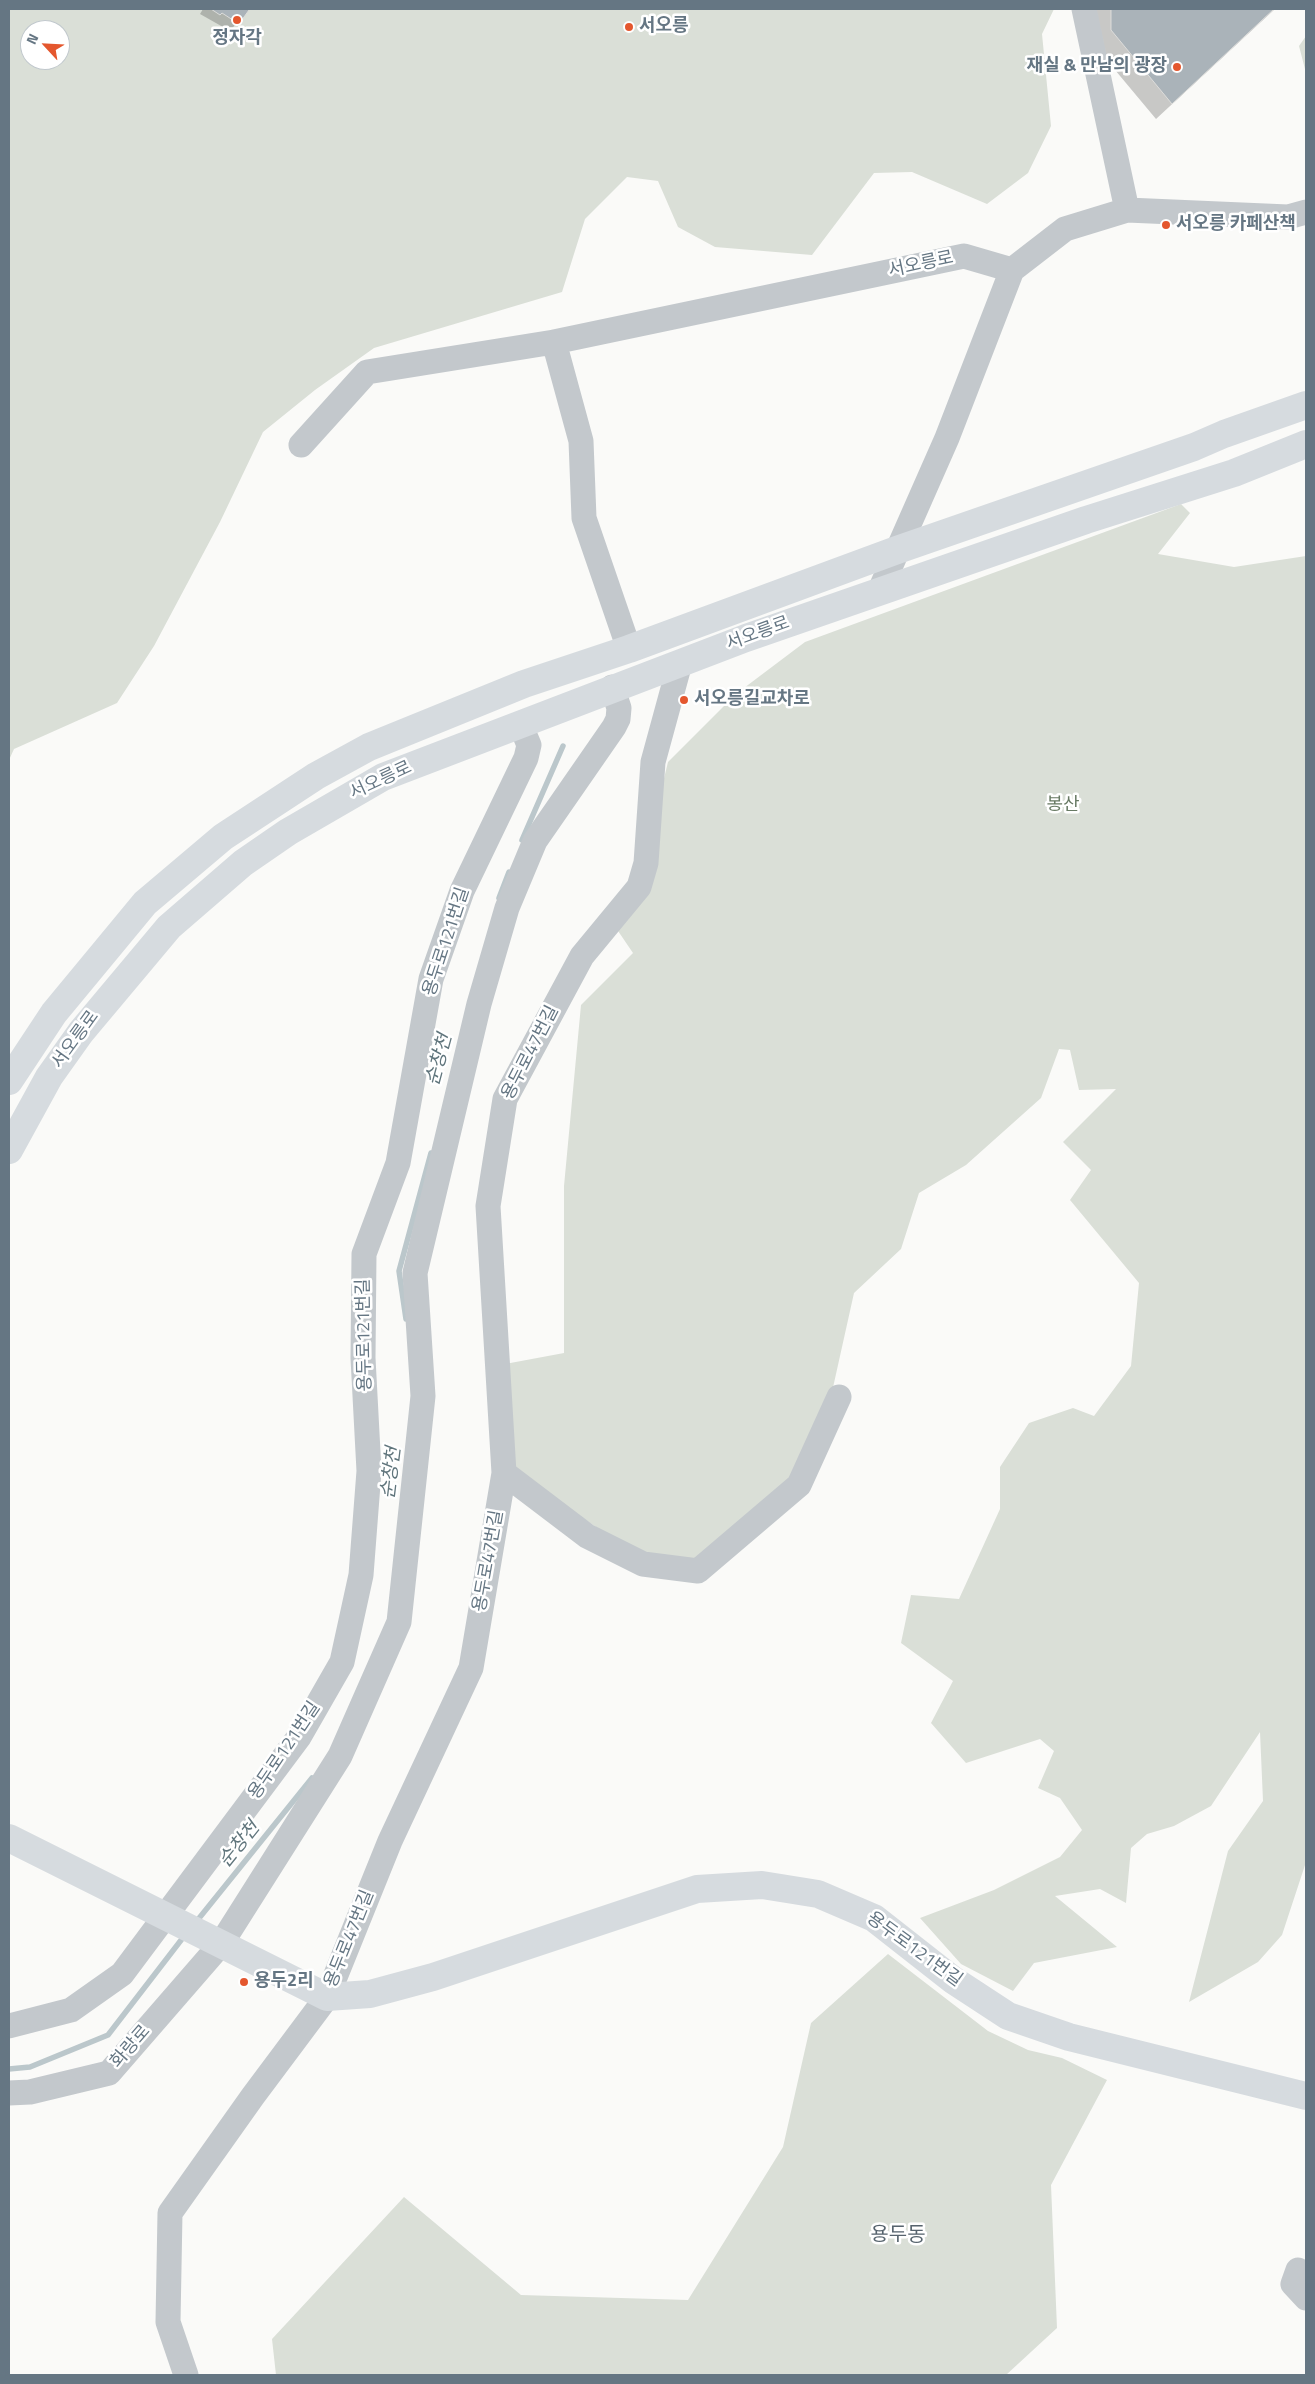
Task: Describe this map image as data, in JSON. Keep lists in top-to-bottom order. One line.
{"streets":{"main road":["서오릉로","용두로121번길"],"street":["용두로47번길","화랑로"]},"crossings":[["서오릉로","용두로121번길"],["서오릉로","용두로47번길"],["서오릉로","화랑로"],["용두로121번길","용두로47번길"]],"districts":["용두동"],"water":["순창천"],"parks":["봉산"],"places":["정자각","서오릉","재실 & 만남의 광장","서오릉 카페산책","서오릉길교차로","용두2리"],"north":"top left"}
